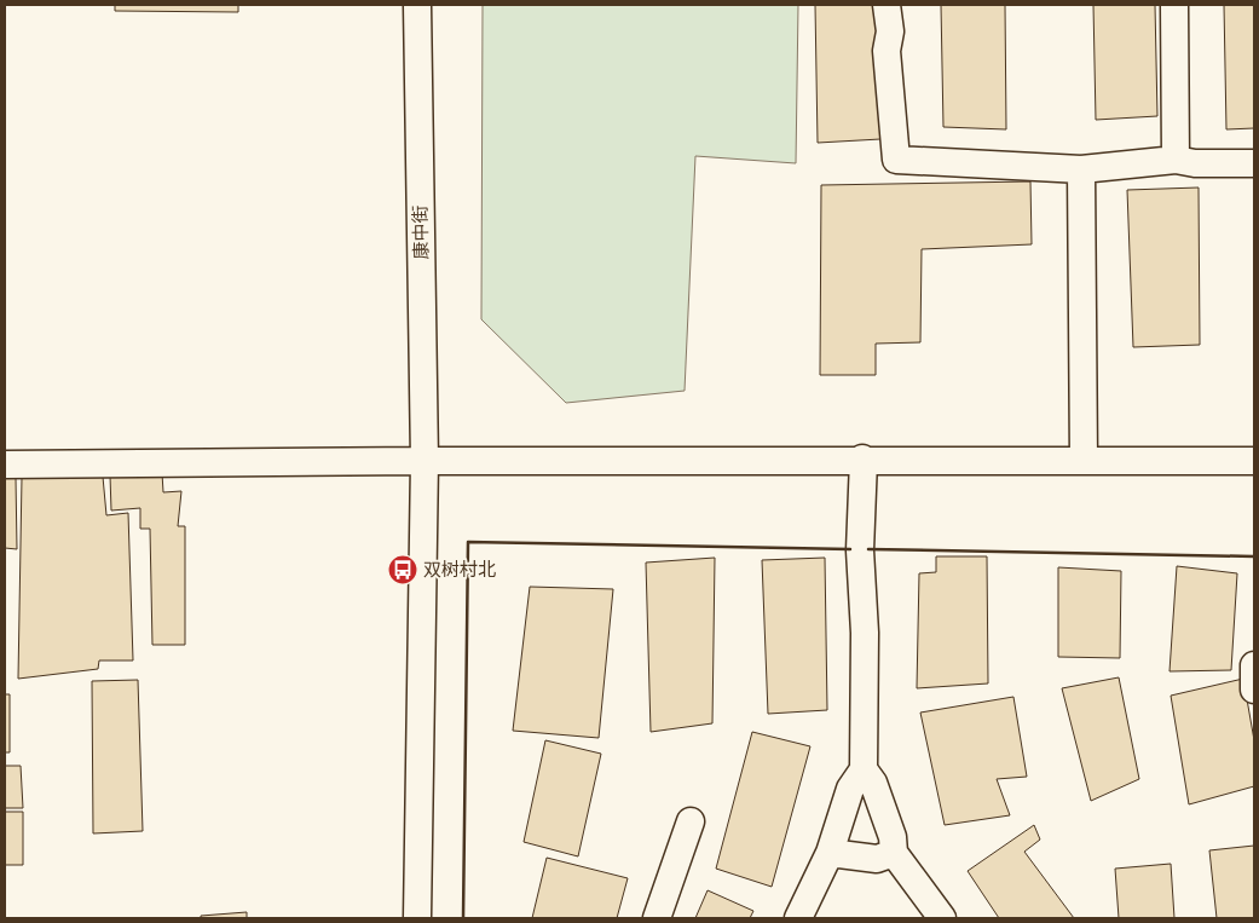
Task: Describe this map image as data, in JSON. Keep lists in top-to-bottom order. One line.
{"streets":{"street":["康中街"]},"places":{"bus stop":["双树村北"]}}
